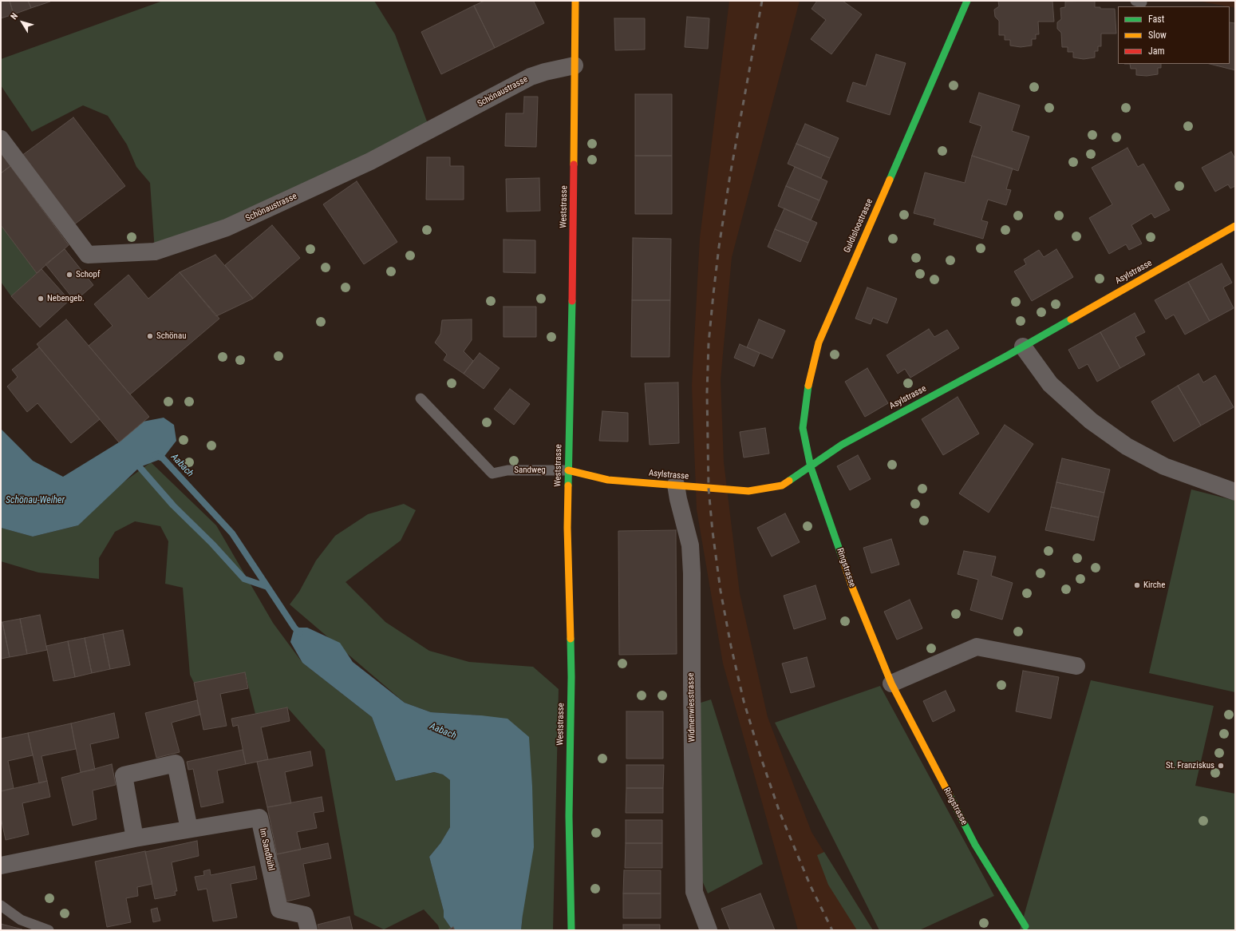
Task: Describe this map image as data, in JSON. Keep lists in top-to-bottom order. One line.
{"streets":{"street":["Schönaustrasse","Weststrasse","Guldisloostrasse","Asylstrasse","Ringstrasse","Widmenwiesstrasse","Im Sandbühl"],"lane":["Sandweg"]},"crossings":[["Schönaustrasse","Weststrasse"],["Weststrasse","Asylstrasse"],["Weststrasse","Sandweg"],["Guldisloostrasse","Asylstrasse"],["Guldisloostrasse","Ringstrasse"],["Asylstrasse","Sandweg"],["Asylstrasse","Ringstrasse"],["Asylstrasse","Widmenwiesstrasse"]],"water":["Aabach","Schönau-Weiher"],"places":["Schopf","Nebengeb.","Schönau","Kirche","St. Franziskus"],"legend":["Fast","Slow","Jam"],"north":"top left"}
